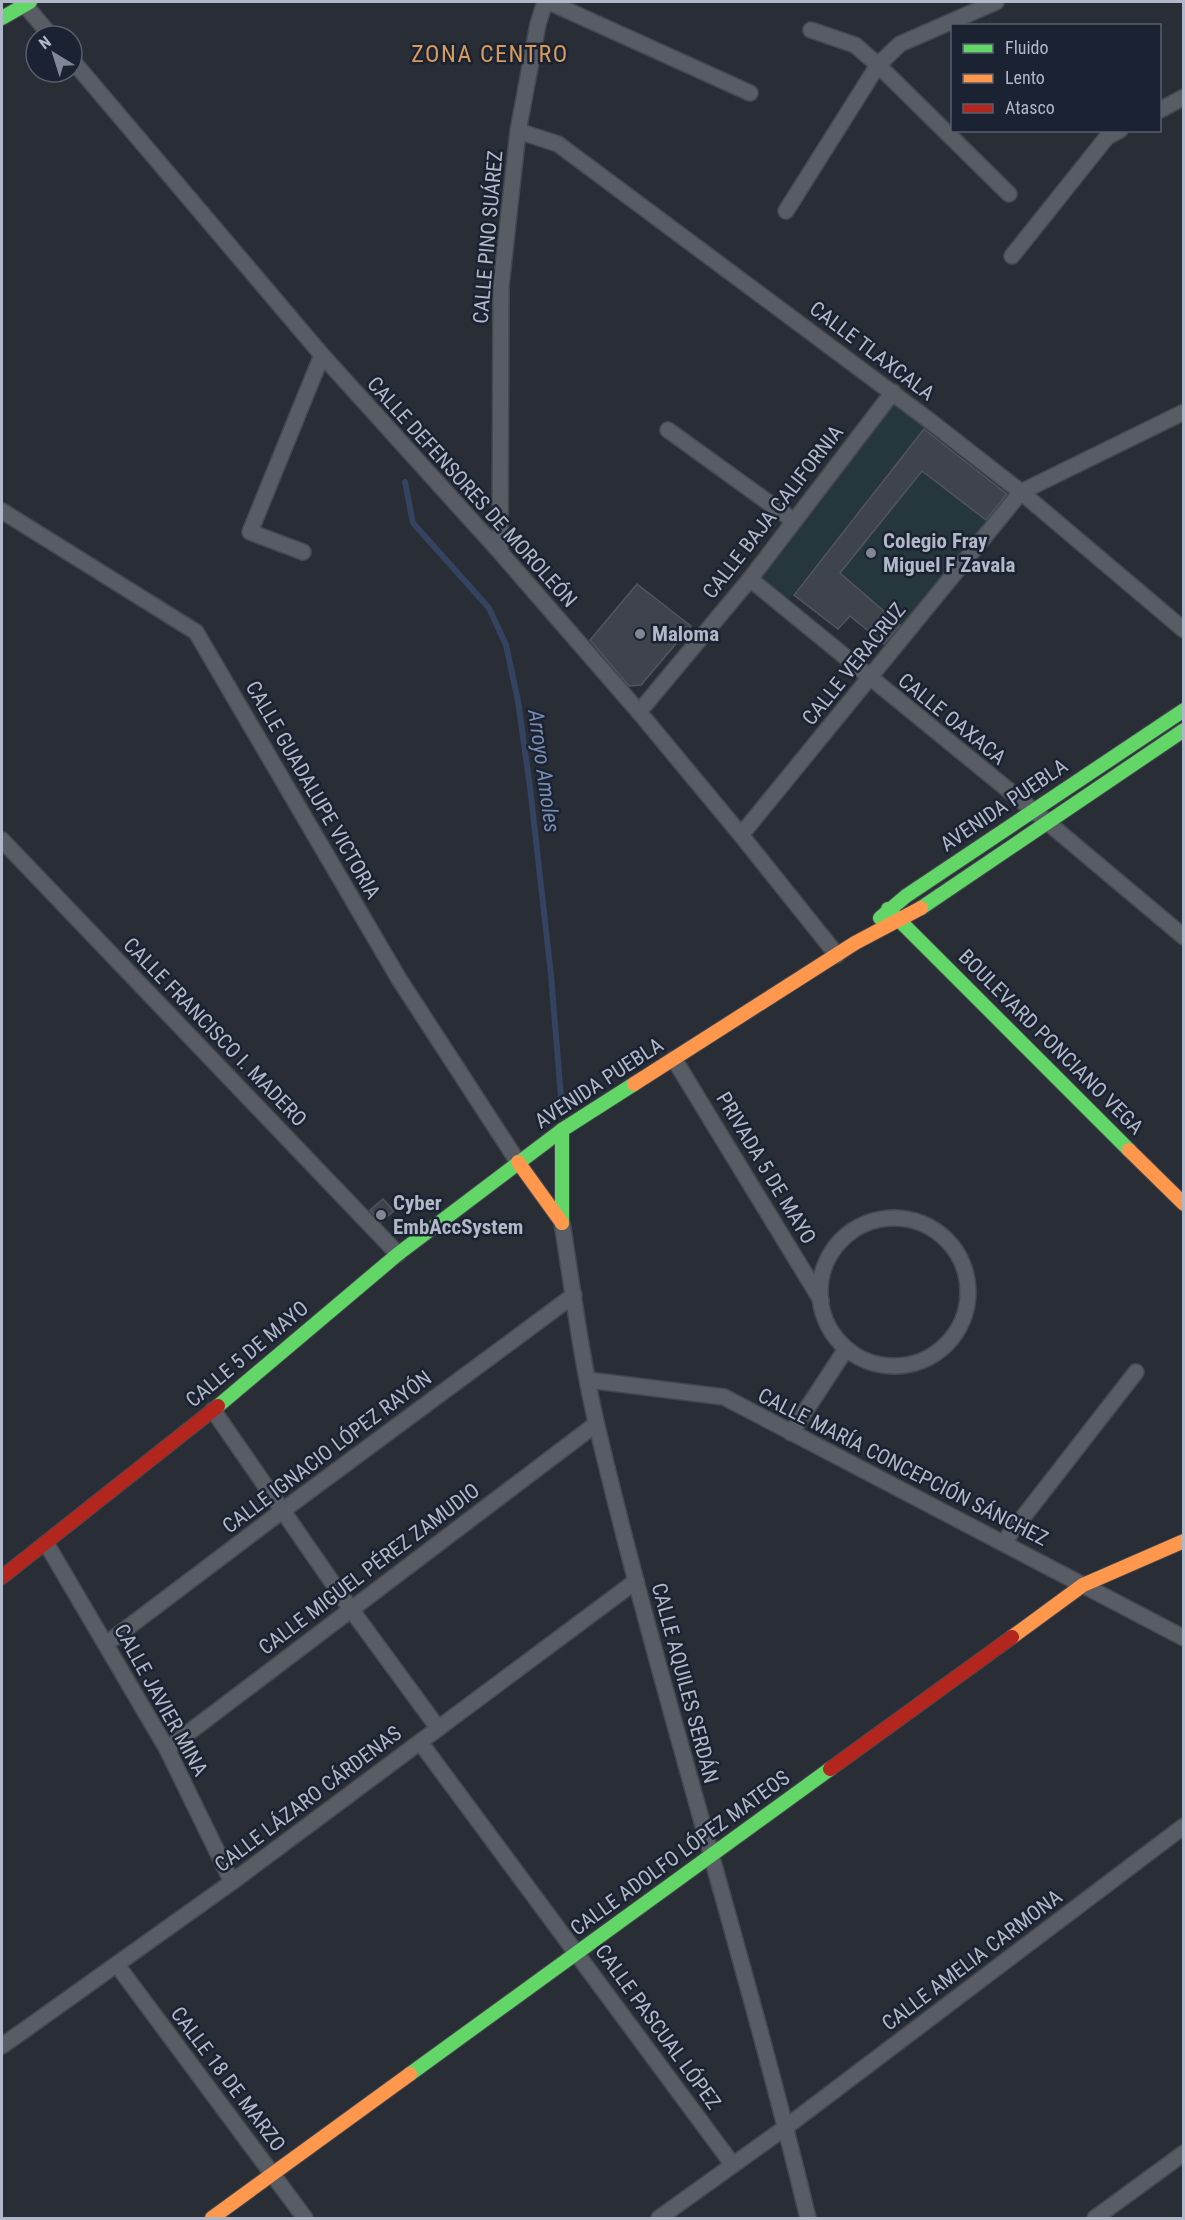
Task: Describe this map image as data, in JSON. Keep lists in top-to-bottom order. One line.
{"streets":{"street":["CALLE PINO SUÁREZ","CALLE TLAXCALA","CALLE DEFENSORES DE MOROLEÓN","CALLE BAJA CALIFORNIA","CALLE VERACRUZ","CALLE OAXACA","CALLE GUADALUPE VICTORIA","AVENIDA PUEBLA","CALLE FRANCISCO I. MADERO","BOULEVARD PONCIANO VEGA","PRIVADA 5 DE MAYO","CALLE 5 DE MAYO","CALLE IGNACIO LÓPEZ RAYÓN","CALLE MARÍA CONCEPCIÓN SÁNCHEZ","CALLE MIGUEL PÉREZ ZAMUDIO","CALLE AQUILES SERDÁN","CALLE JAVIER MINA","CALLE LÁZARO CÁRDENAS","CALLE ADOLFO LÓPEZ MATEOS","CALLE AMELIA CARMONA","CALLE PASCUAL LÓPEZ","CALLE 18 DE MARZO"]},"crossings":[["CALLE PINO SUÁREZ","CALLE TLAXCALA"],["CALLE PINO SUÁREZ","CALLE DEFENSORES DE MOROLEÓN"],["CALLE TLAXCALA","CALLE BAJA CALIFORNIA"],["CALLE TLAXCALA","CALLE VERACRUZ"],["CALLE DEFENSORES DE MOROLEÓN","CALLE BAJA CALIFORNIA"],["CALLE DEFENSORES DE MOROLEÓN","CALLE VERACRUZ"],["CALLE DEFENSORES DE MOROLEÓN","AVENIDA PUEBLA"],["CALLE BAJA CALIFORNIA","CALLE OAXACA"],["CALLE VERACRUZ","CALLE OAXACA"],["CALLE OAXACA","AVENIDA PUEBLA"],["CALLE GUADALUPE VICTORIA","AVENIDA PUEBLA"],["CALLE GUADALUPE VICTORIA","CALLE 5 DE MAYO"],["CALLE GUADALUPE VICTORIA","CALLE AQUILES SERDÁN"],["AVENIDA PUEBLA","BOULEVARD PONCIANO VEGA"],["AVENIDA PUEBLA","PRIVADA 5 DE MAYO"],["AVENIDA PUEBLA","CALLE 5 DE MAYO"],["AVENIDA PUEBLA","CALLE AQUILES SERDÁN"],["CALLE FRANCISCO I. MADERO","CALLE 5 DE MAYO"],["CALLE 5 DE MAYO","CALLE AQUILES SERDÁN"],["CALLE 5 DE MAYO","CALLE JAVIER MINA"],["CALLE IGNACIO LÓPEZ RAYÓN","CALLE AQUILES SERDÁN"],["CALLE IGNACIO LÓPEZ RAYÓN","CALLE JAVIER MINA"],["CALLE MARÍA CONCEPCIÓN SÁNCHEZ","CALLE AQUILES SERDÁN"],["CALLE MARÍA CONCEPCIÓN SÁNCHEZ","CALLE ADOLFO LÓPEZ MATEOS"],["CALLE MIGUEL PÉREZ ZAMUDIO","CALLE AQUILES SERDÁN"],["CALLE MIGUEL PÉREZ ZAMUDIO","CALLE JAVIER MINA"],["CALLE AQUILES SERDÁN","CALLE LÁZARO CÁRDENAS"],["CALLE AQUILES SERDÁN","CALLE ADOLFO LÓPEZ MATEOS"],["CALLE AQUILES SERDÁN","CALLE AMELIA CARMONA"],["CALLE JAVIER MINA","CALLE LÁZARO CÁRDENAS"],["CALLE LÁZARO CÁRDENAS","CALLE PASCUAL LÓPEZ"],["CALLE LÁZARO CÁRDENAS","CALLE 18 DE MARZO"],["CALLE ADOLFO LÓPEZ MATEOS","CALLE PASCUAL LÓPEZ"],["CALLE ADOLFO LÓPEZ MATEOS","CALLE 18 DE MARZO"],["CALLE AMELIA CARMONA","CALLE PASCUAL LÓPEZ"]],"districts":["ZONA CENTRO"],"water":["Arroyo Amoles"],"places":["Colegio Fray Miguel F Zavala","Maloma","Cyber EmbAccSystem"],"legend":["Fluido","Lento","Atasco"],"north":"top left"}
